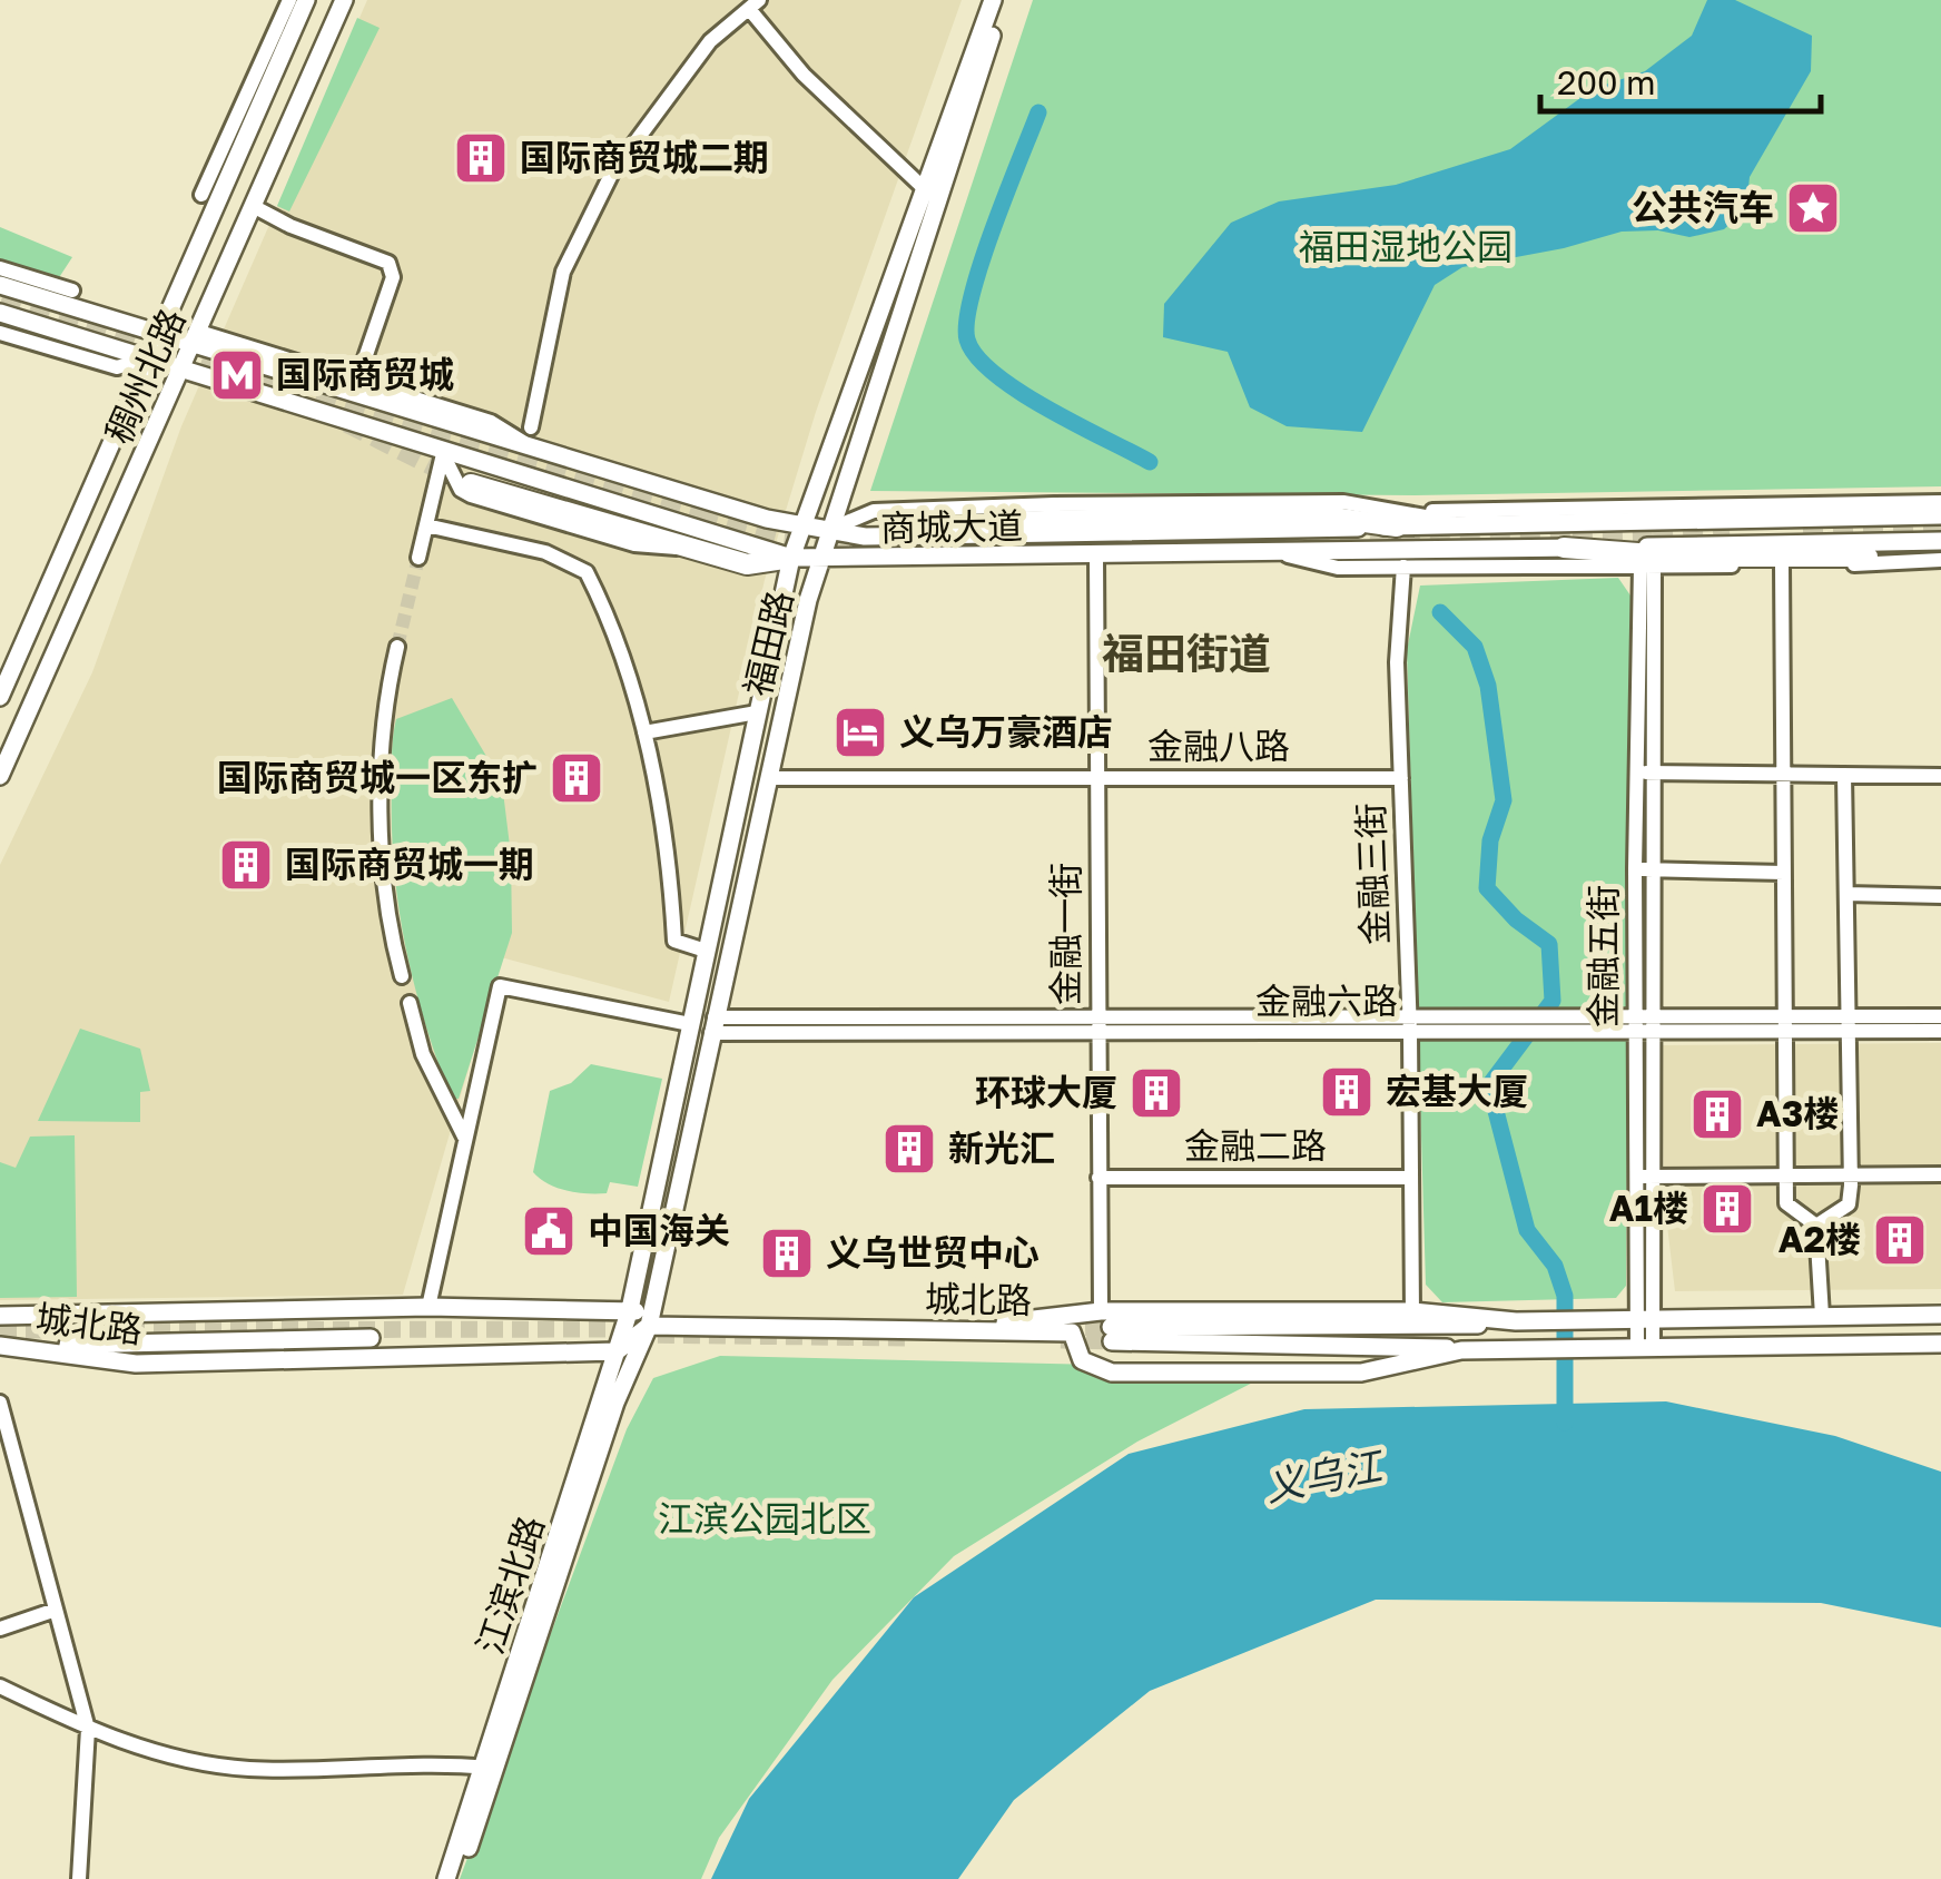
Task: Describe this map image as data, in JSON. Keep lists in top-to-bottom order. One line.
{"streets":{"main road":["稠州北路","商城大道","福田路","城北路","江滨北路"],"street":["金融八路","金融三街","金融一街","金融五街","金融六路","金融二路"]},"crossings":[["稠州北路","商城大道"],["商城大道","福田路"],["商城大道","金融一街"],["福田路","金融八路"],["福田路","金融六路"],["福田路","城北路"],["福田路","江滨北路"],["金融八路","金融三街"],["金融八路","金融一街"],["金融三街","金融六路"],["金融三街","金融二路"],["金融三街","城北路"],["金融一街","金融六路"],["金融一街","金融二路"],["金融一街","城北路"],["金融五街","金融六路"],["金融五街","城北路"],["城北路","江滨北路"]],"districts":["福田街道"],"water":["义乌江"],"parks":["福田湿地公园","江滨公园北区"],"places":{"building":["国际商贸城二期","国际商贸城一区东扩","国际商贸城一期","宏基大厦","环球大厦","A3楼","新光汇","A1楼","A2楼","义乌世贸中心"],"place":["公共汽车"],"metro station":["国际商贸城"],"hotel":["义乌万豪酒店"],"public building":["中国海关"]},"scale_bar":"200 m"}
